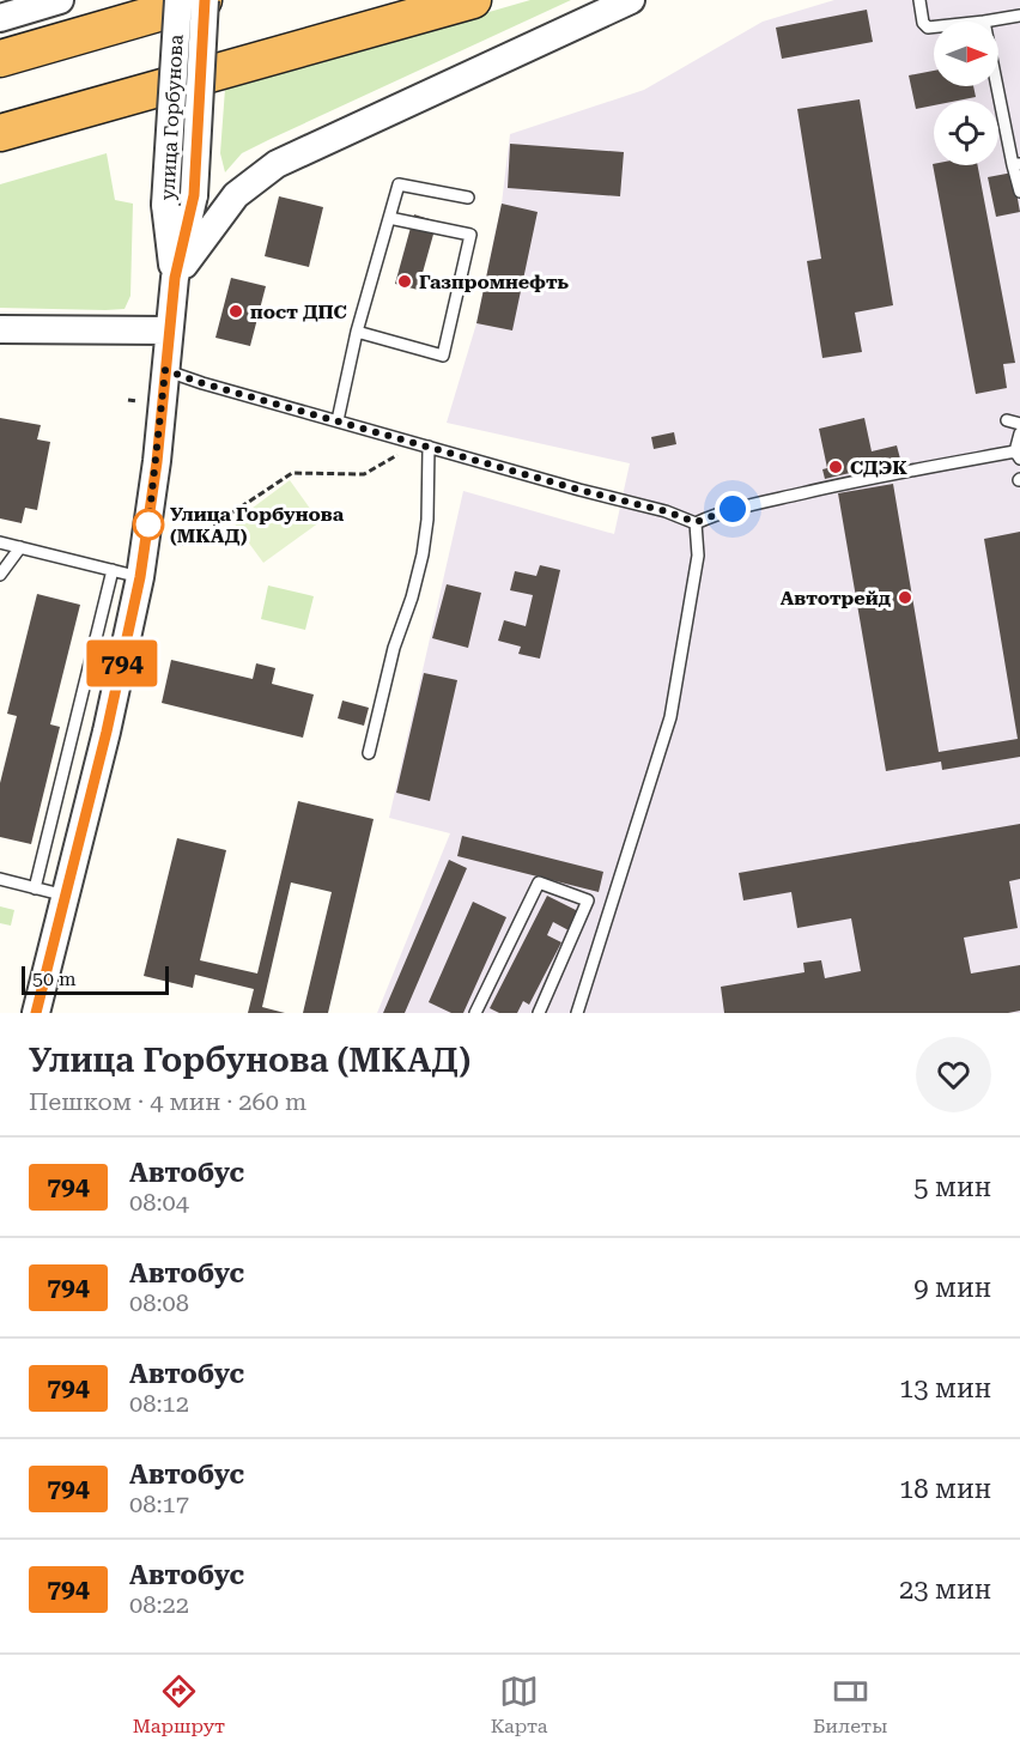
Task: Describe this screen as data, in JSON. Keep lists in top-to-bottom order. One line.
{"streets":{"street":["улица Горбунова"]},"places":["Газпромнефть","пост ДПС","СДЭК","Улица Горбунова (МКАД)","Автотрейд"],"lines":["bus line 794"],"scale_bar":"50 m","north":"right","page":{"on_map":"794","scale":"50 m","heading":["Улица Горбунова (МКАД)","Пешком · 4 мин · 260 m"],"list":[{"mark":"794","name":"Автобус","note":"08:04","value":"5 мин"},{"mark":"794","name":"Автобус","note":"08:08","value":"9 мин"},{"mark":"794","name":"Автобус","note":"08:12","value":"13 мин"},{"mark":"794","name":"Автобус","note":"08:17","value":"18 мин"},{"mark":"794","name":"Автобус","note":"08:22","value":"23 мин"}],"tabs":["Маршрут","Карта","Билеты"]}}
